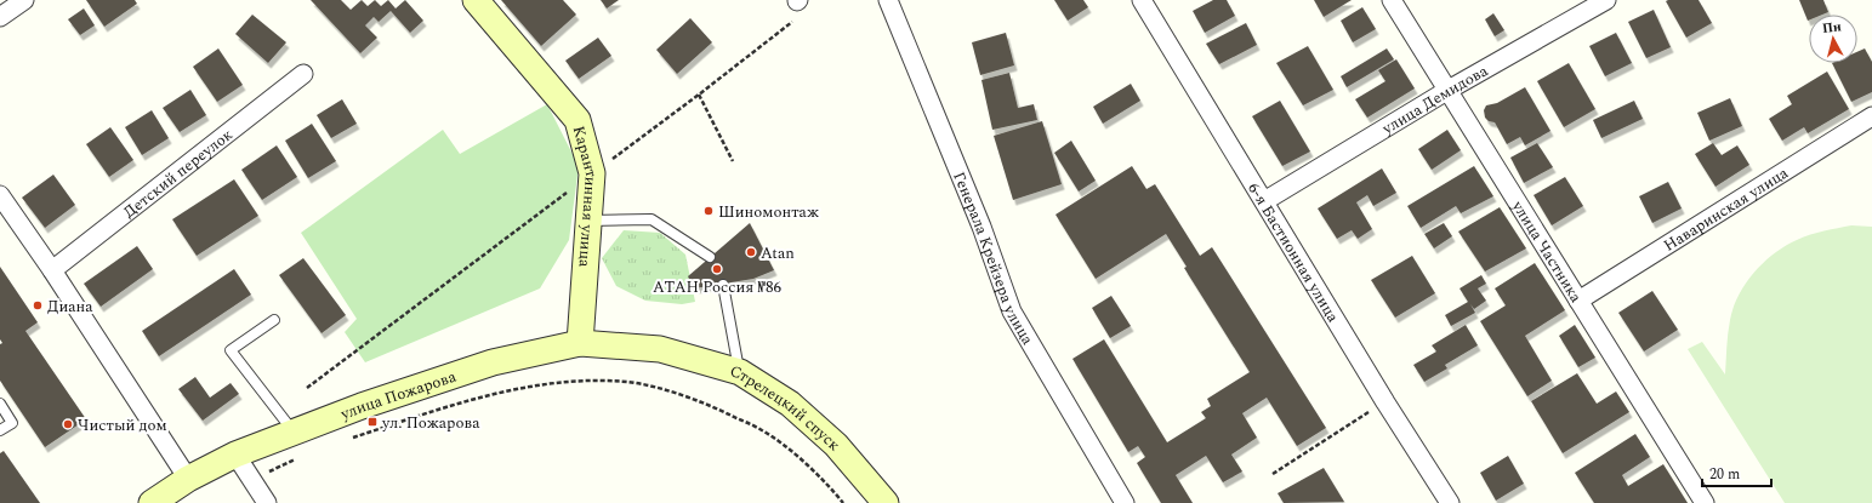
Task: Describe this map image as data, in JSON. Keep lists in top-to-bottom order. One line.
{"streets":{"main road":["Карантинная улица","улица Пожарова","Стрелецкий спуск"],"street":["улица Демидова","Детский переулок","Наваринская улица","улица Частника","6-я Бастионная улица","Генерала Крейзера улица"]},"crossings":[["улица Демидова","улица Частника"],["улица Демидова","6-я Бастионная улица"],["Карантинная улица","улица Пожарова"],["Наваринская улица","улица Частника"],["улица Пожарова","Стрелецкий спуск"]],"places":{"other":["Шиномонтаж","Atan","АТАН Россия №86","Диана","Чистый дом"],"transit":["ул. Пожарова"]},"scale_bar":"20 m","north":"top"}
